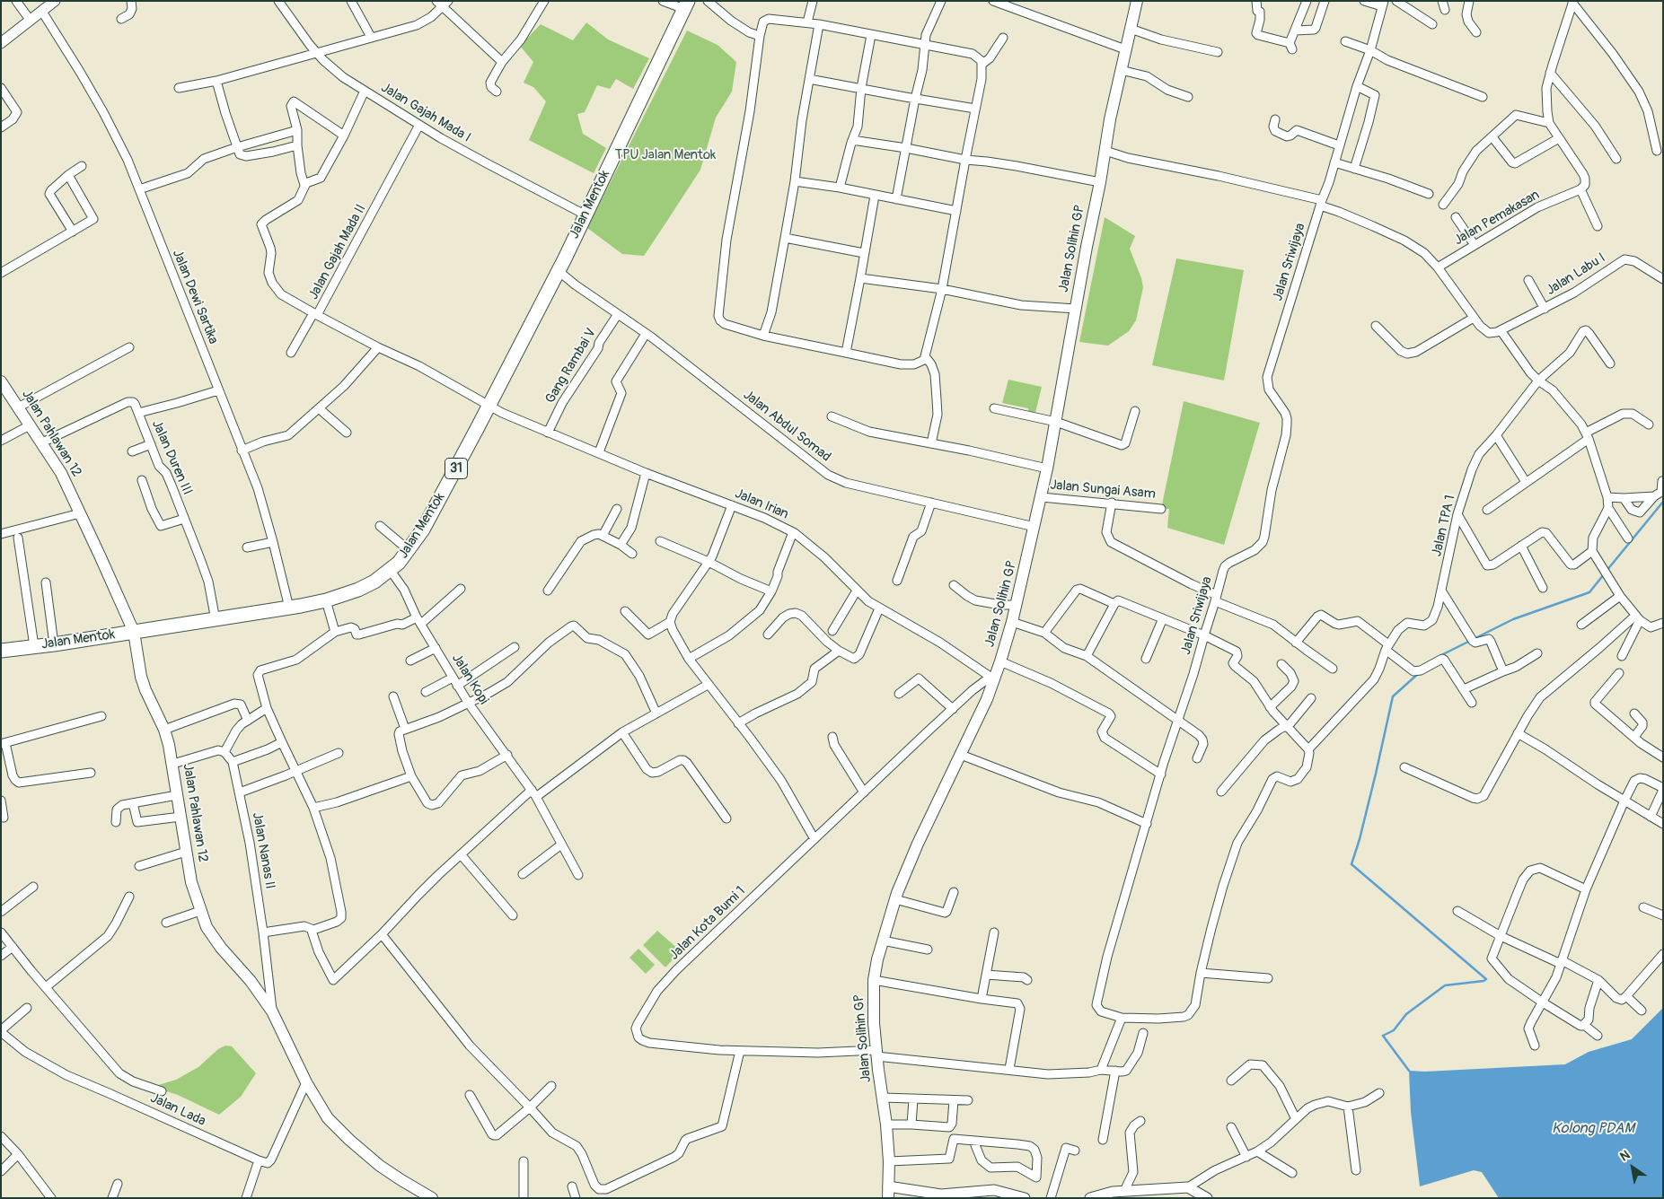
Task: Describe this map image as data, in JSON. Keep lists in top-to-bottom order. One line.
{"streets":{"highway":["Jalan Mentok","31"],"main road":["Jalan Solihin GP","Jalan Pahlawan 12"],"street":["Jalan Gajah Mada I","Jalan Pemakasan","Jalan Gajah Mada II","Jalan Sriwijaya","Jalan Labu I","Jalan Dewi Sartika","Gang Rambai V","Jalan Abdul Somad","Jalan Duren III","Jalan Sungai Asam","Jalan Irian","Jalan TPA 1","Jalan Kopi","Jalan Nanas II","Jalan Kota Bumi 1","Jalan Lada"]},"crossings":[["Jalan Gajah Mada I","Jalan Mentok"],["Jalan Gajah Mada I","Jalan Gajah Mada II"],["Jalan Mentok","Jalan Gajah Mada II"],["Jalan Mentok","Jalan Dewi Sartika"],["Jalan Mentok","Jalan Abdul Somad"],["Jalan Mentok","Jalan Pahlawan 12"],["Jalan Mentok","Jalan Duren III"],["Jalan Mentok","Jalan Irian"],["Jalan Mentok","Jalan Kopi"],["Jalan Solihin GP","Jalan Abdul Somad"],["Jalan Solihin GP","Jalan Sungai Asam"],["Jalan Solihin GP","Jalan Irian"],["Jalan Solihin GP","Jalan Kota Bumi 1"],["Jalan Gajah Mada II","Jalan Irian"],["Gang Rambai V","Jalan Abdul Somad"],["Gang Rambai V","Jalan Irian"],["Jalan Pahlawan 12","Jalan Duren III"],["Jalan Pahlawan 12","Jalan Nanas II"],["Jalan Irian","Jalan Kota Bumi 1"]],"water":["Kolong PDAM"],"parks":["TPU Jalan Mentok"],"north":"top left"}
